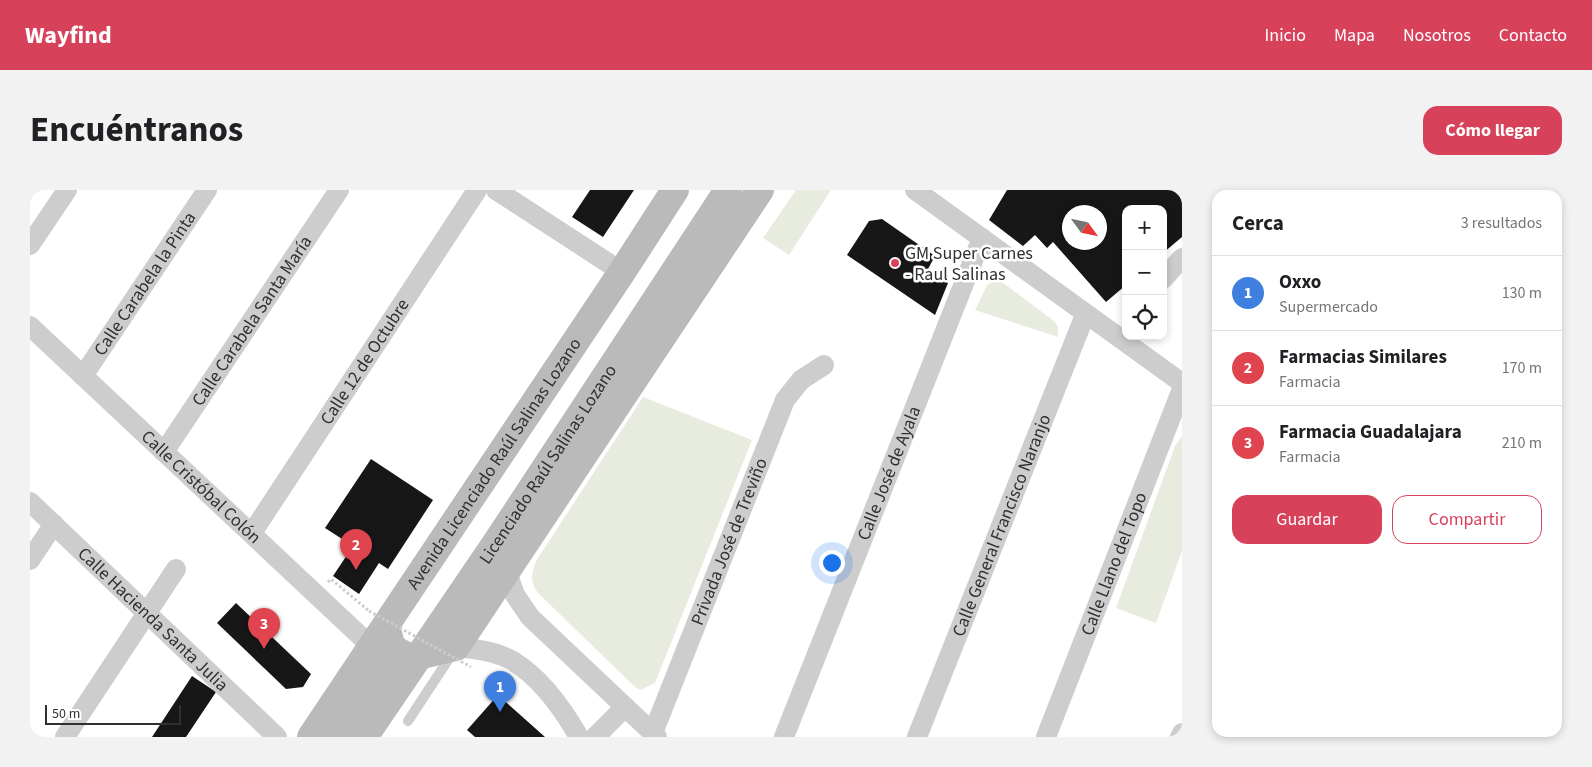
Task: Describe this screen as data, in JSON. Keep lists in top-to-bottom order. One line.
{"streets":{"main road":["Avenida Licenciado Raúl Salinas Lozano","Licenciado Raúl Salinas Lozano"],"street":["Calle Carabela la Pinta","Calle Carabela Santa María","Calle 12 de Octubre","Calle José de Ayala","Calle Cristóbal Colón","Calle General Francisco Naranjo","Privada José de Treviño","Calle Llano del Topo","Calle Hacienda Santa Julia"]},"crossings":[["Calle Carabela la Pinta","Calle Cristóbal Colón"],["Calle Carabela Santa María","Calle Cristóbal Colón"],["Calle 12 de Octubre","Calle Cristóbal Colón"],["Avenida Licenciado Raúl Salinas Lozano","Calle Cristóbal Colón"]],"places":["GM Super Carnes - Raul Salinas"],"scale_bar":"50 m","north":"bottom right","page":{"header":"Wayfind","nav":["Inicio","Mapa","Nosotros","Contacto"],"title":"Encuéntranos","buttons":["Cómo llegar",["Guardar","Compartir"]],"heading":["Cerca","3 resultados"],"map_buttons":["+","−"],"list":[{"mark":"1","name":"Oxxo","note":"Supermercado","value":"130 m"},{"mark":"2","name":"Farmacias Similares","note":"Farmacia","value":"170 m"},{"mark":"3","name":"Farmacia Guadalajara","note":"Farmacia","value":"210 m"}],"pins":["2","3","1"],"scale":"50 m"}}
